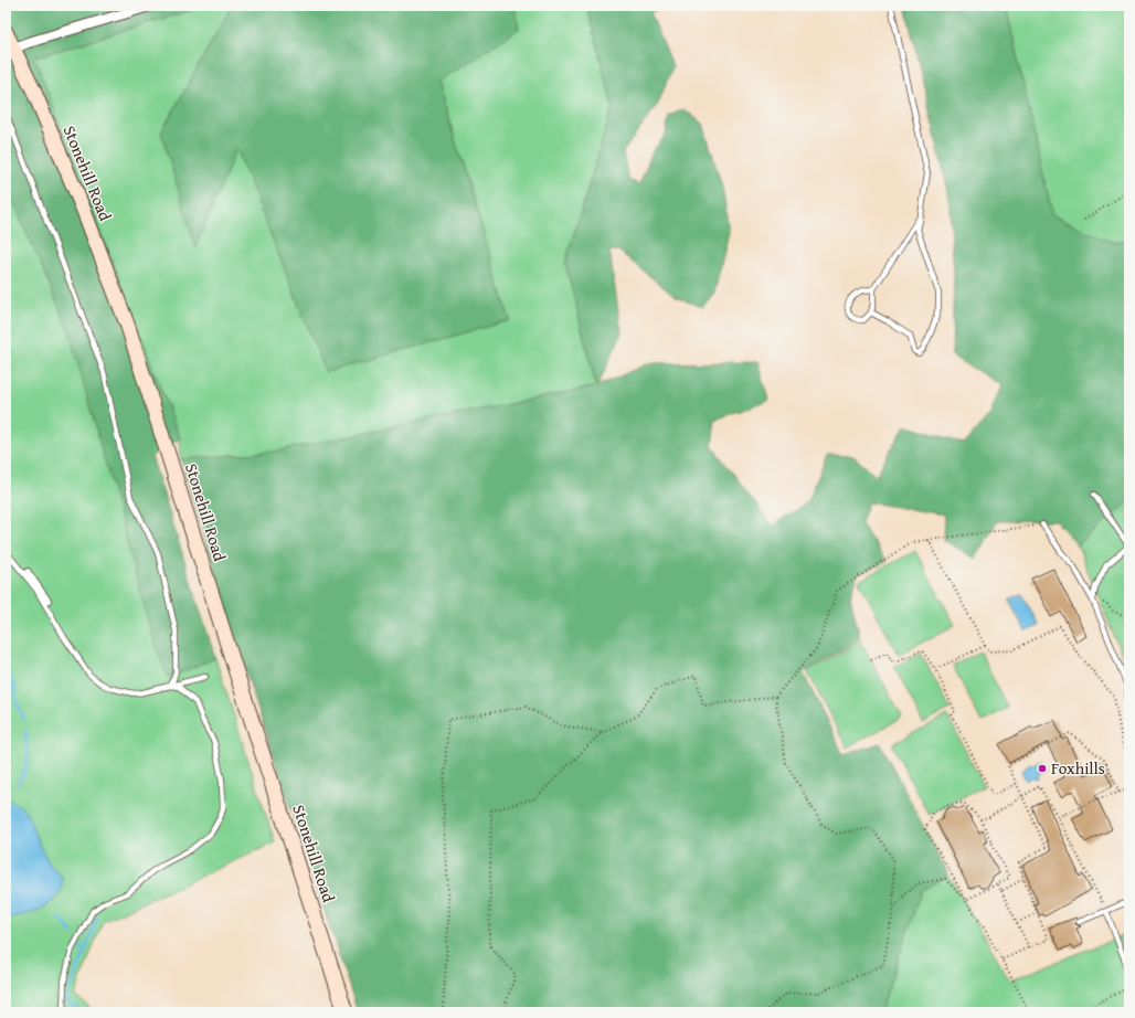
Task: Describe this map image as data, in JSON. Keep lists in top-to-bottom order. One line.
{"streets":{"street":["Stonehill Road"]},"places":["Foxhills"]}
